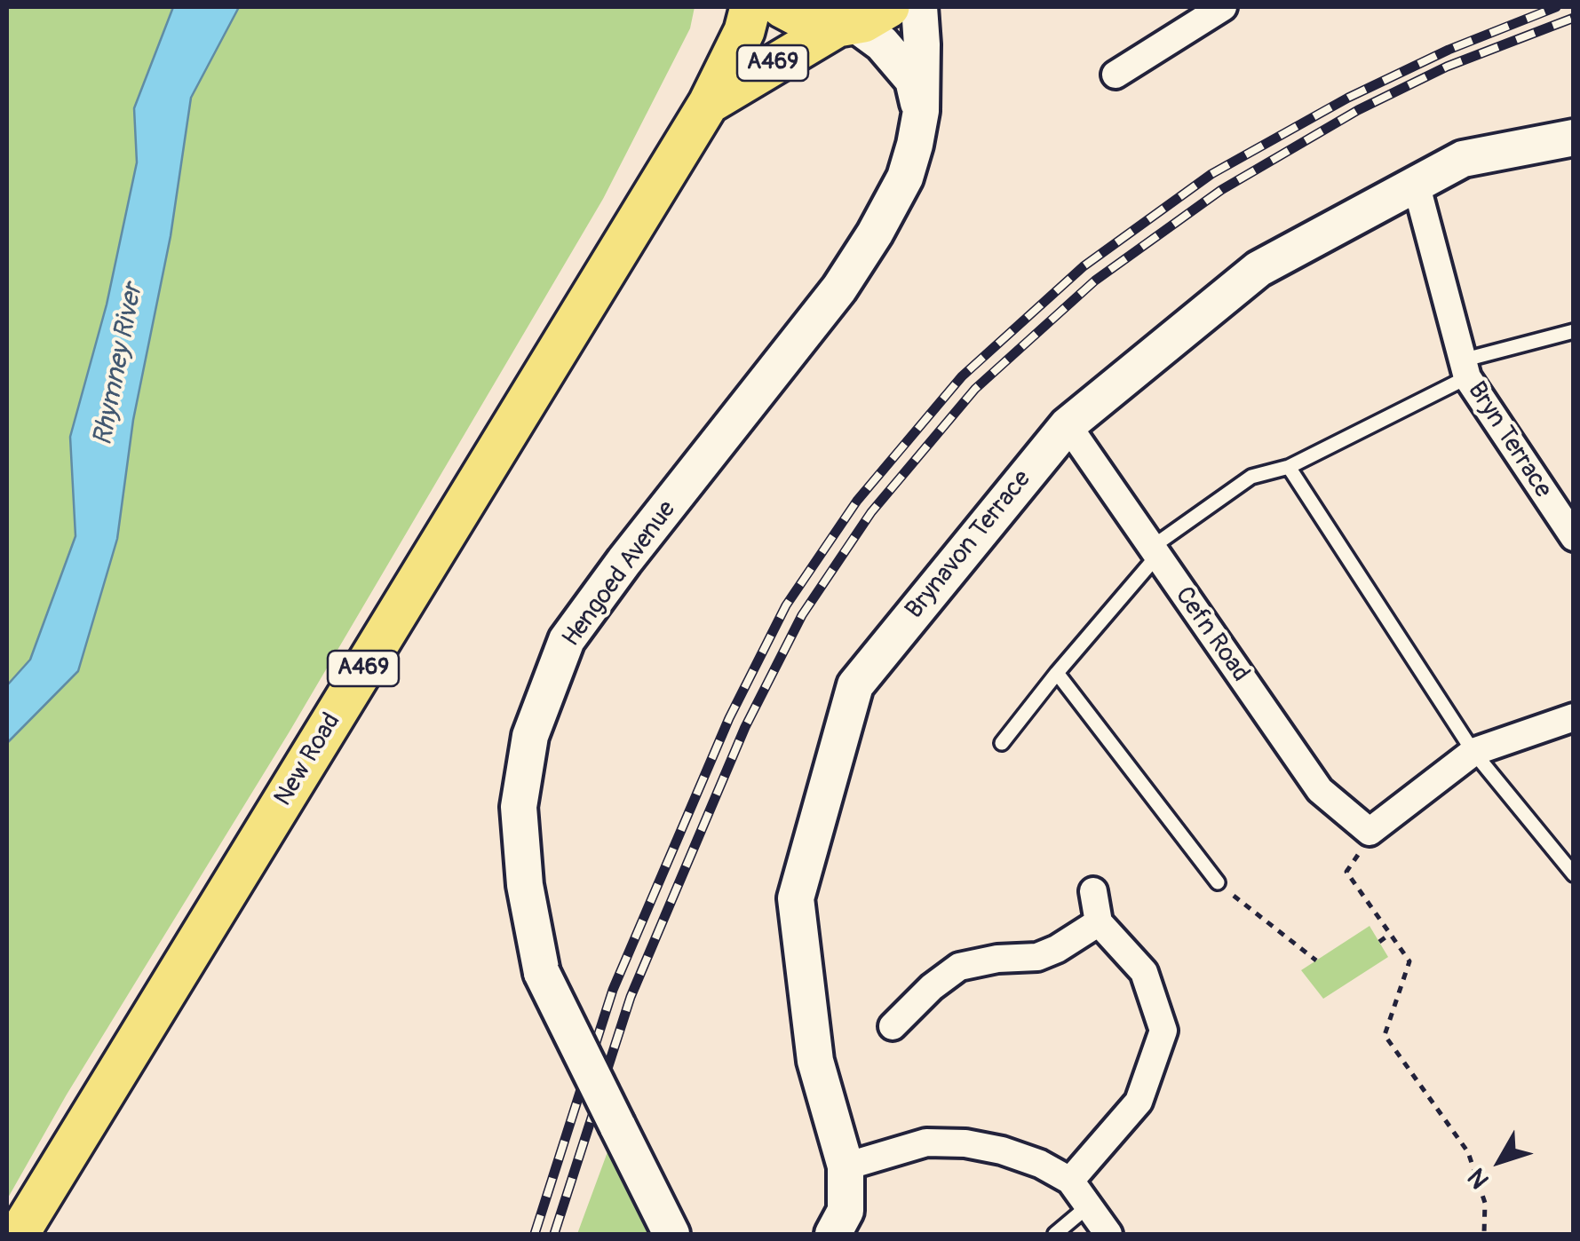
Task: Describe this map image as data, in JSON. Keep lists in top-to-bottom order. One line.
{"streets":{"main road":["A469","New Road"],"street":["Bryn Terrace","Brynavon Terrace","Hengoed Avenue","Cefn Road"]},"crossings":[["Bryn Terrace","Brynavon Terrace"],["Brynavon Terrace","Cefn Road"]],"water":["Rhymney River"],"north":"bottom left"}
